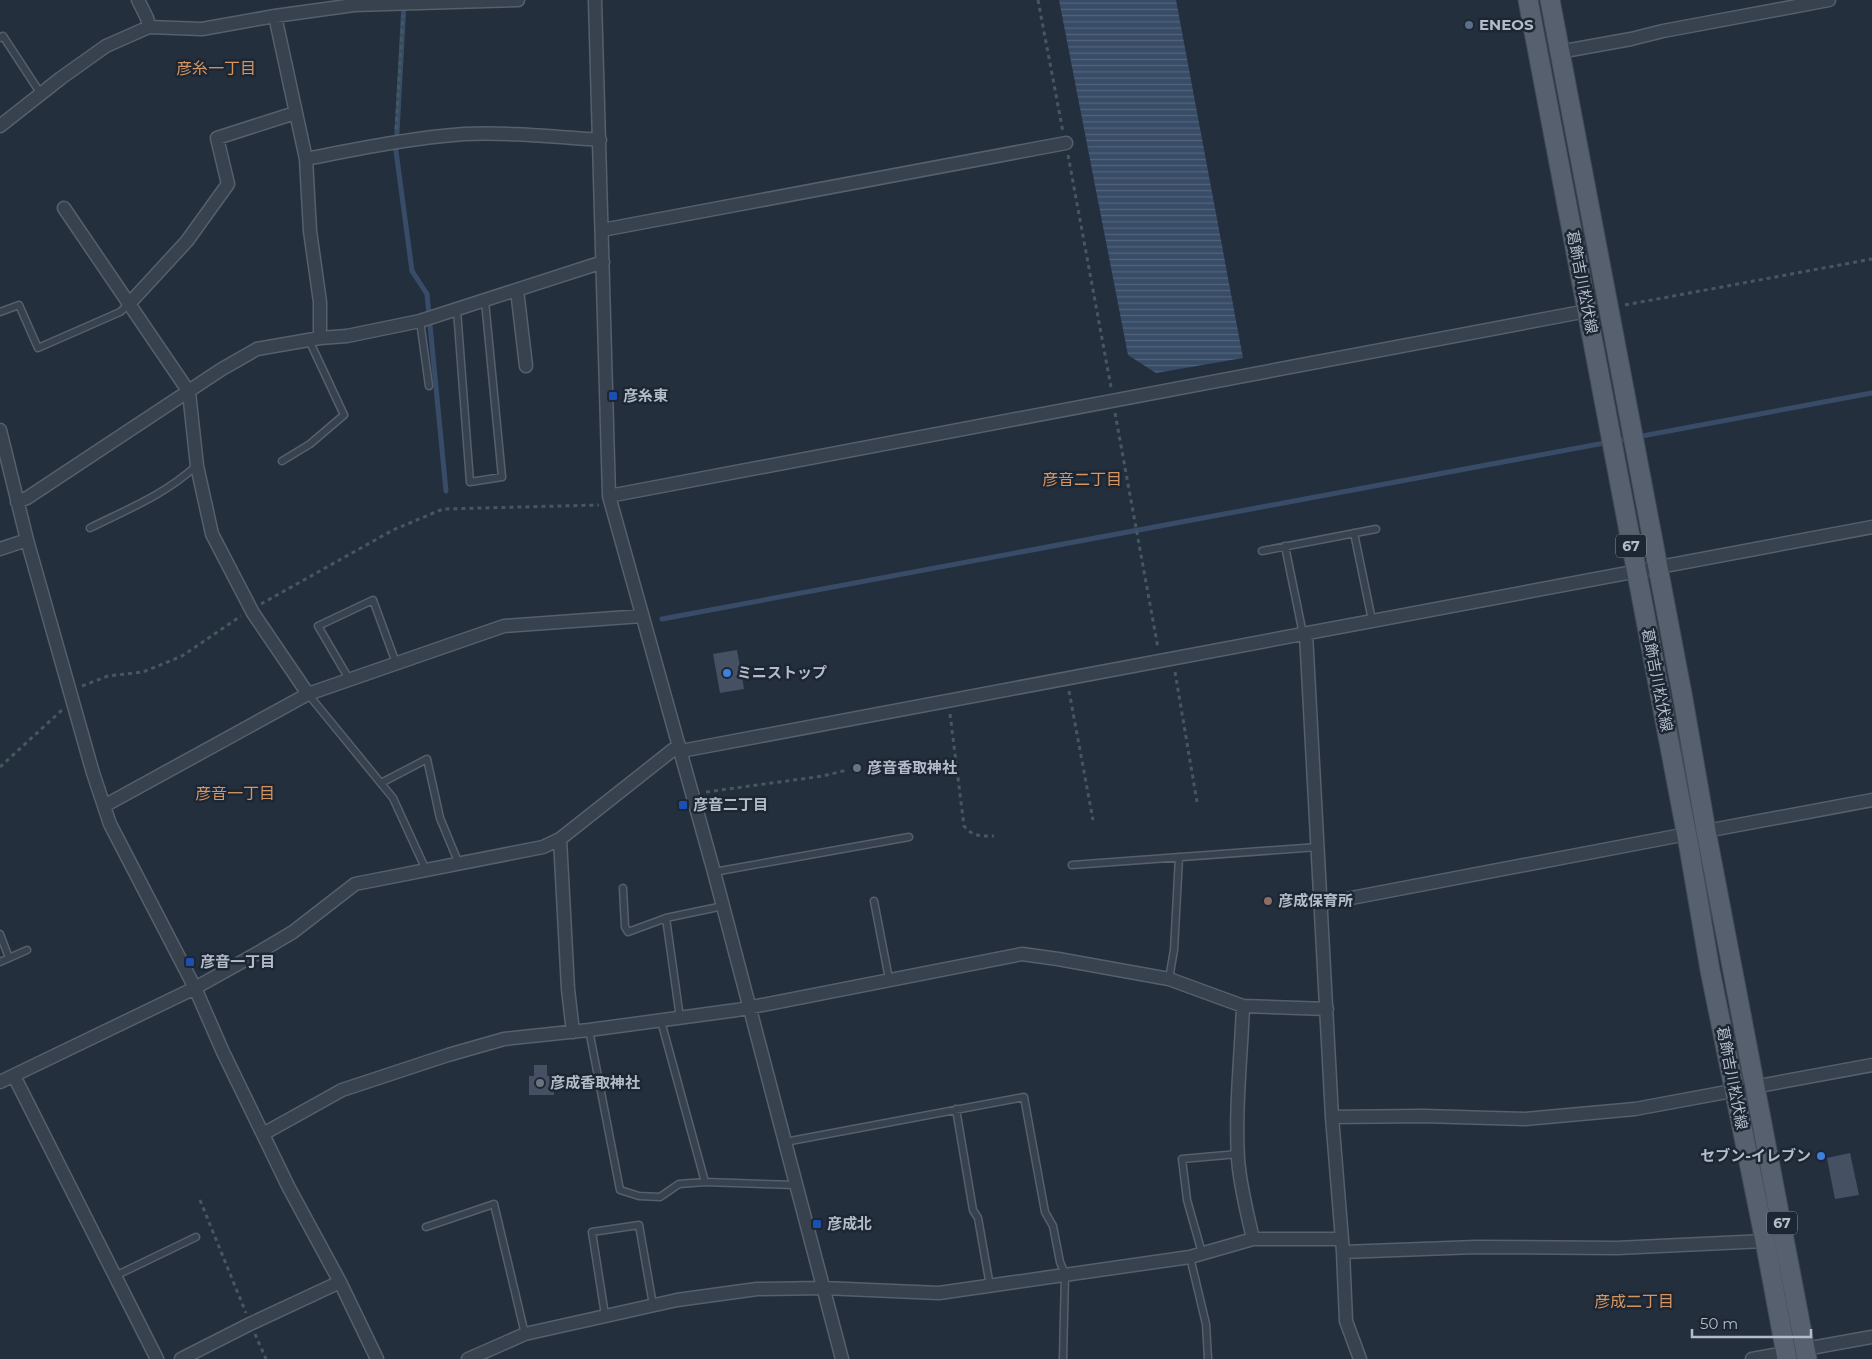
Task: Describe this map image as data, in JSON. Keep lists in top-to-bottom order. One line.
{"streets":{"main road":["葛飾吉川松伏線","67"]},"districts":["彦糸一丁目","彦音二丁目","彦音一丁目","彦成二丁目"],"places":{"other":["ENEOS","ミニストップ","彦音香取神社","彦成保育所","彦成香取神社","セブン-イレブン"],"transit":["彦糸東","彦音二丁目","彦音一丁目","彦成北"]},"scale_bar":"50 m"}
